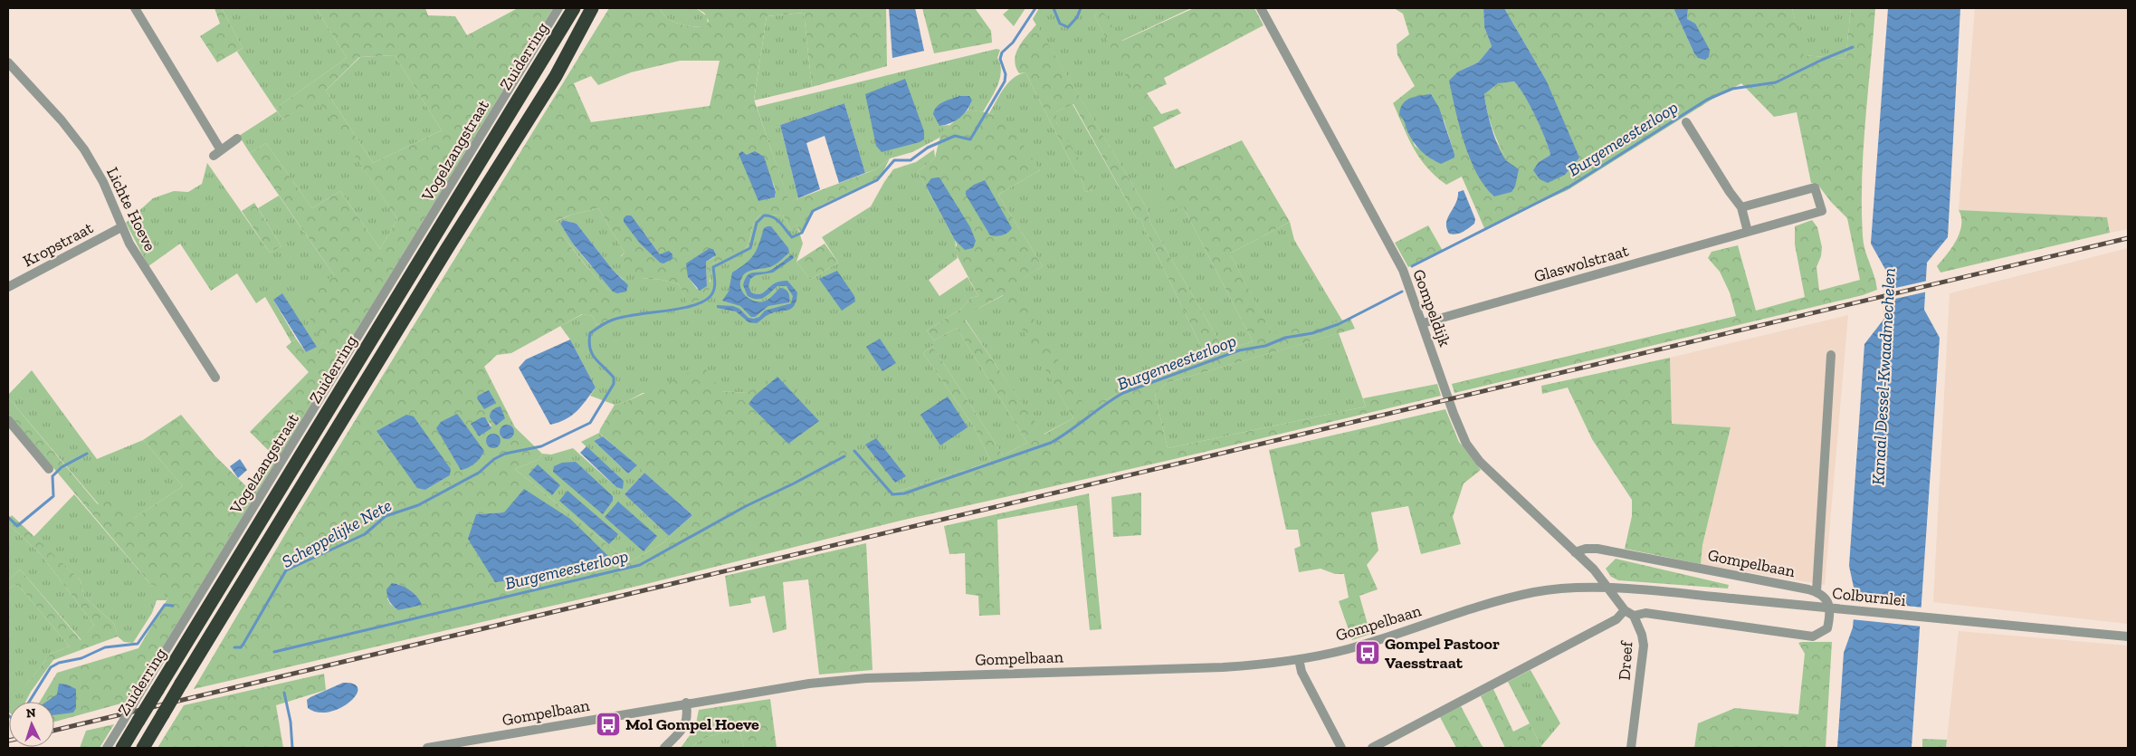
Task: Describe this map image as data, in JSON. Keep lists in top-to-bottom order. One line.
{"streets":{"highway":["Zuiderring"],"street":["Vogelzangstraat","Lichte Hoeve","Kropstraat","Glaswolstraat","Gompeldijk","Gompelbaan","Colburnlei","Dreef"]},"crossings":[["Lichte Hoeve","Kropstraat"],["Glaswolstraat","Gompeldijk"],["Gompeldijk","Gompelbaan"],["Gompeldijk","Colburnlei"],["Gompelbaan","Colburnlei"]],"water":["Burgemeesterloop","Kanaal Dessel-Kwaadmechelen","Scheppelijke Nete"],"places":{"bus stop":["Gompel Pastoor Vaesstraat","Mol Gompel Hoeve"]},"north":"top"}
